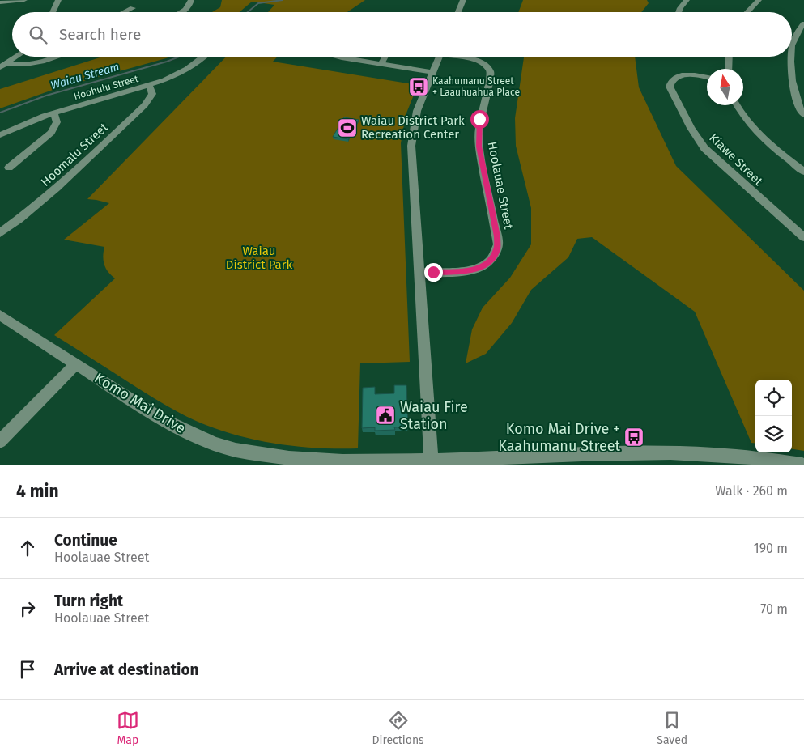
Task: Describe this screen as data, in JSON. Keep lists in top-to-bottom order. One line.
{"streets":{"street":["Hoohulu Street","Hoomalu Street","Kiawe Street","Hoolauae Street","Komo Mai Drive"]},"crossings":[["Hoohulu Street","Hoomalu Street"]],"water":["Waiau Stream"],"parks":["Waiau District Park"],"places":{"bus stop":["Kaahumanu Street + Laauhuahua Place","Komo Mai Drive + Kaahumanu Street"],"sports":["Waiau District Park Recreation Center"],"public building":["Waiau Fire Station"]},"north":"top","page":{"search":"Search here","heading":["4 min","Walk · 260 m"],"list":[["Continue","Hoolauae Street","190 m"],["Turn right","Hoolauae Street","70 m"],"Arrive at destination"],"nav":["Map","Directions","Saved"]}}
